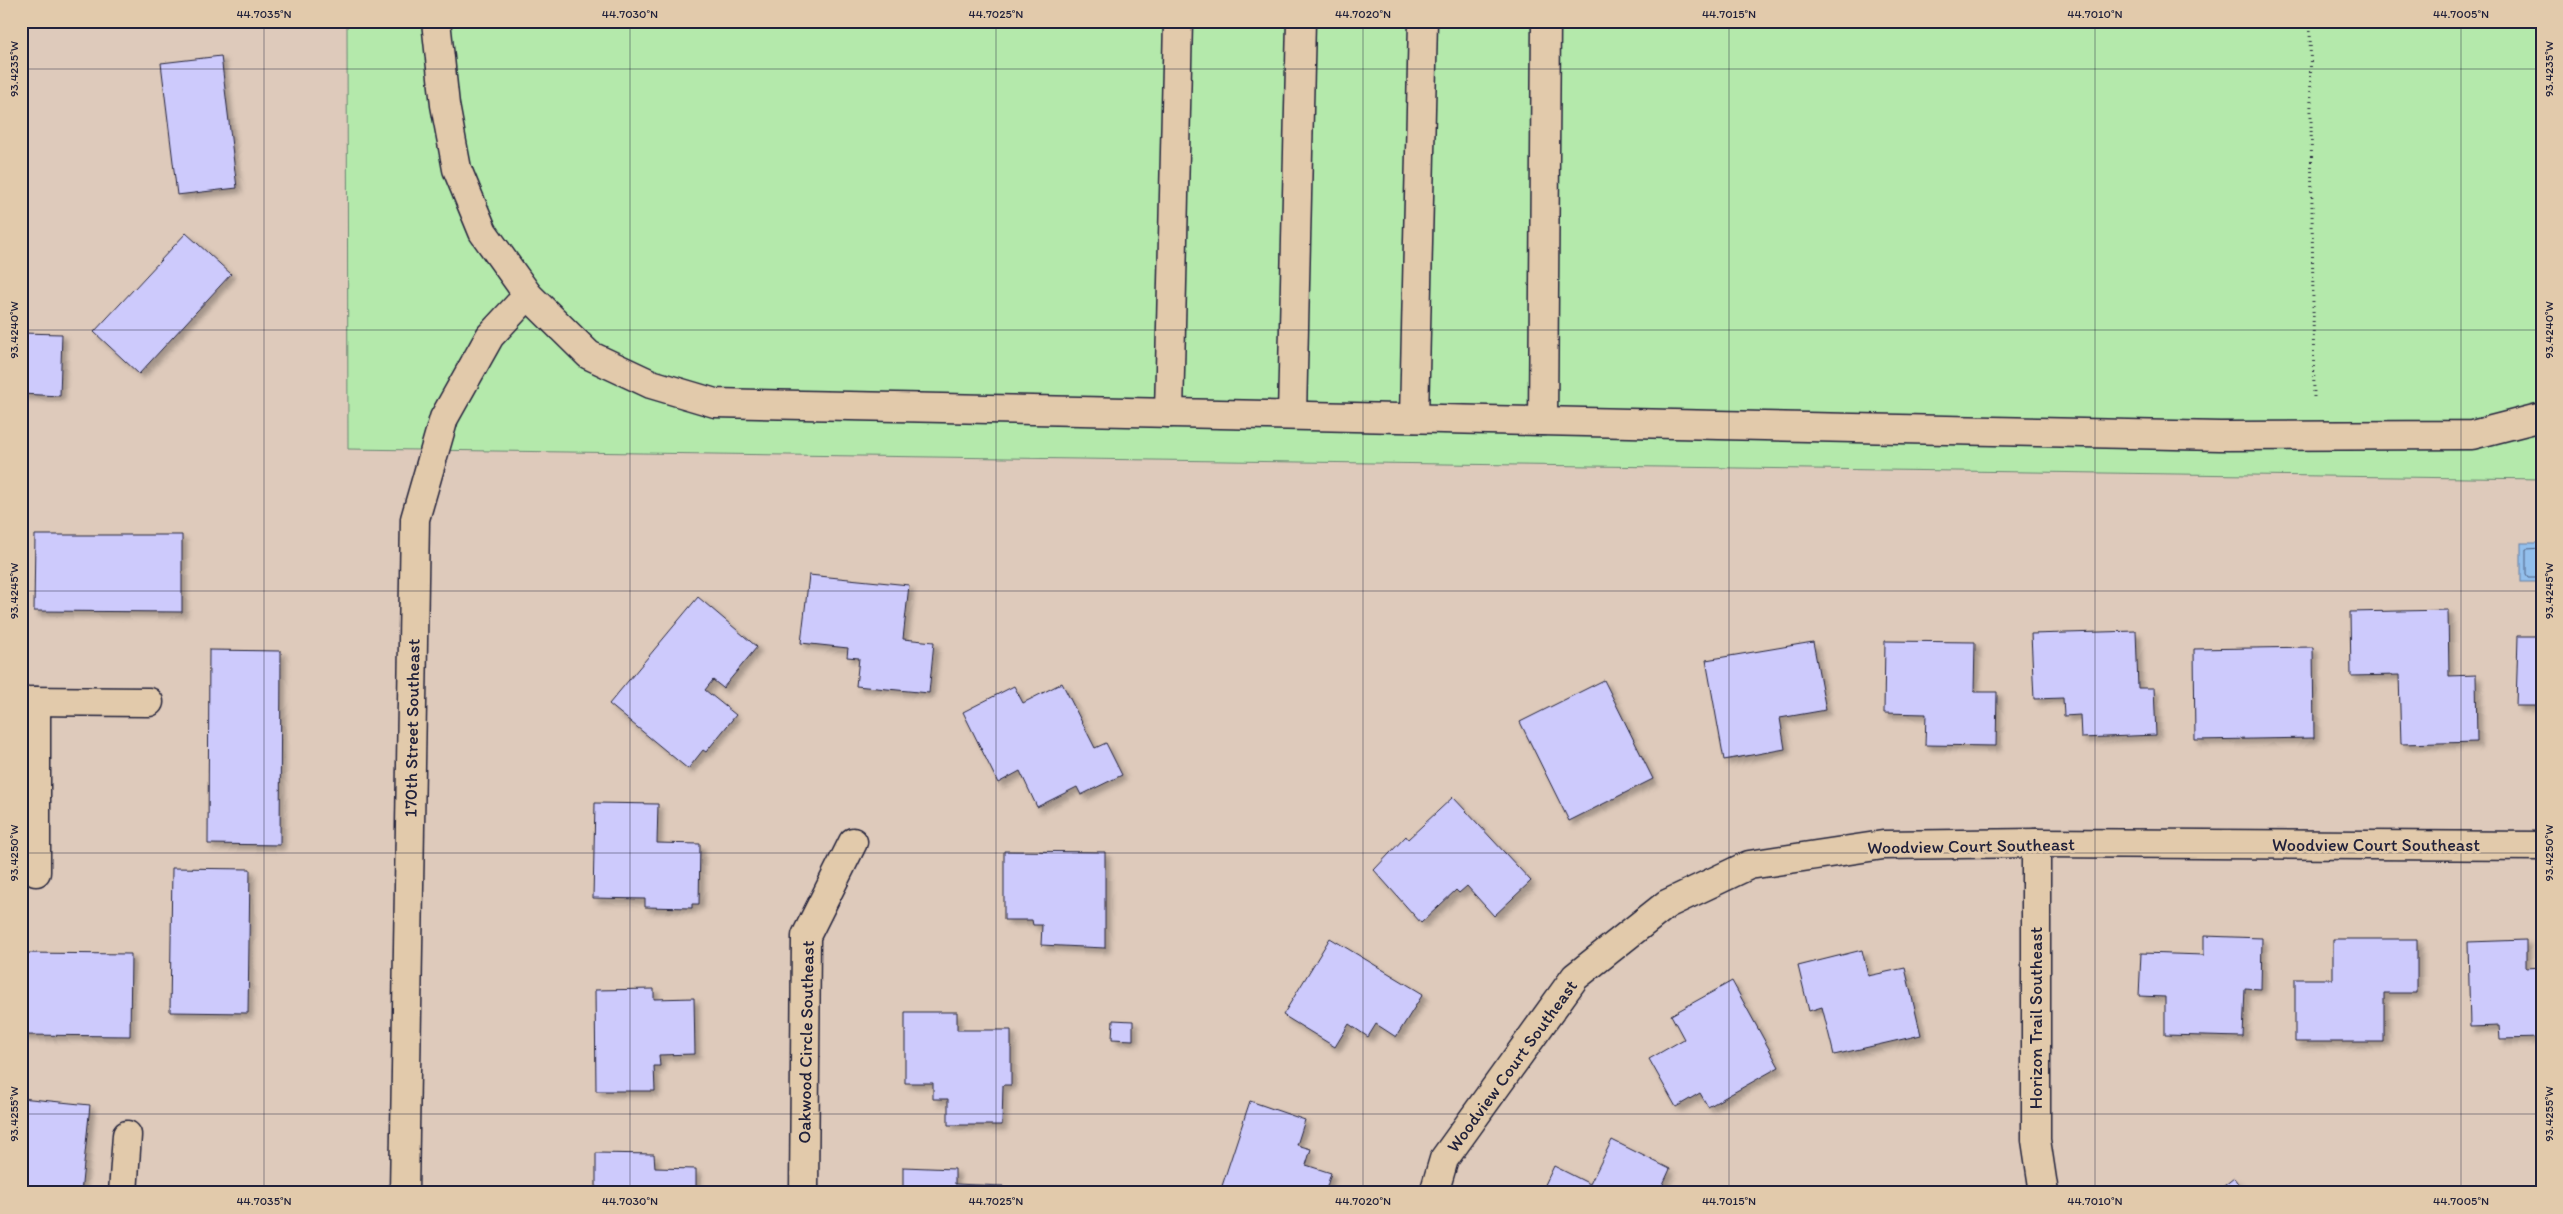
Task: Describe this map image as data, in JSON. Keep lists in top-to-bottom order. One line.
{"streets":{"street":["170th Street Southeast","Woodview Court Southeast","Horizon Trail Southeast","Oakwood Circle Southeast"]},"crossings":[["Woodview Court Southeast","Horizon Trail Southeast"]],"coordinates":["44.7035°N","44.7030°N","44.7025°N","44.7020°N","44.7015°N","44.7010°N","44.7005°N","93.4235°W","93.4240°W","93.4245°W","93.4250°W","93.4255°W"]}
